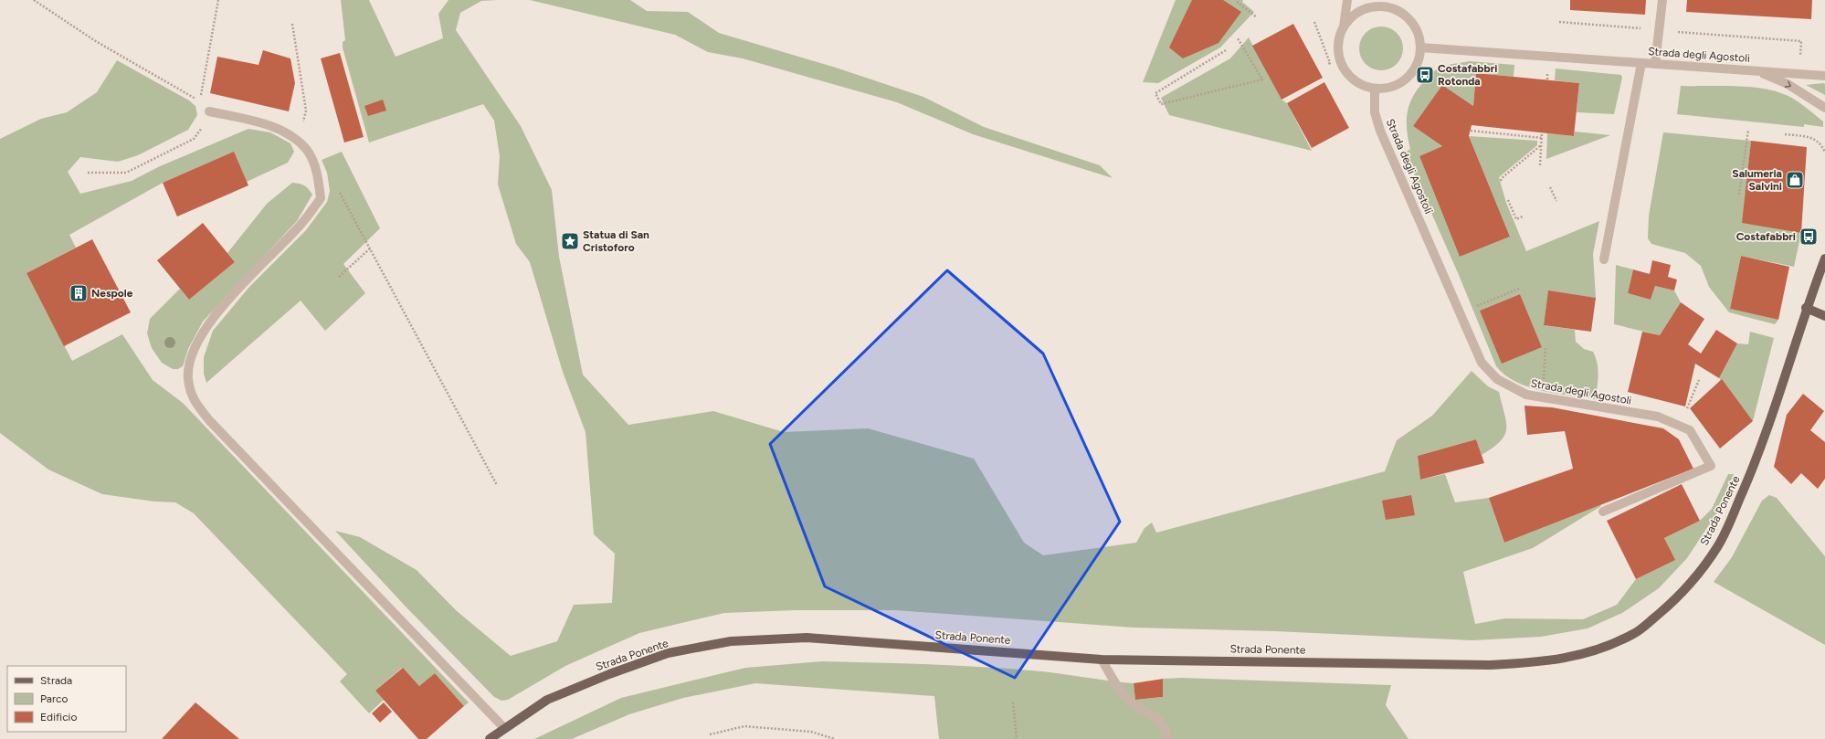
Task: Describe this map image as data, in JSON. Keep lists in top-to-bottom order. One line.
{"streets":{"main road":["Strada Ponente"],"street":["Strada degli Agostoli"]},"places":{"bus stop":["Costafabbri Rotonda","Costafabbri"],"shop":["Salumeria Salvini"],"place":["Statua di San Cristoforo"],"building":["Nespole"]},"legend":["Strada","Parco","Edificio"]}
